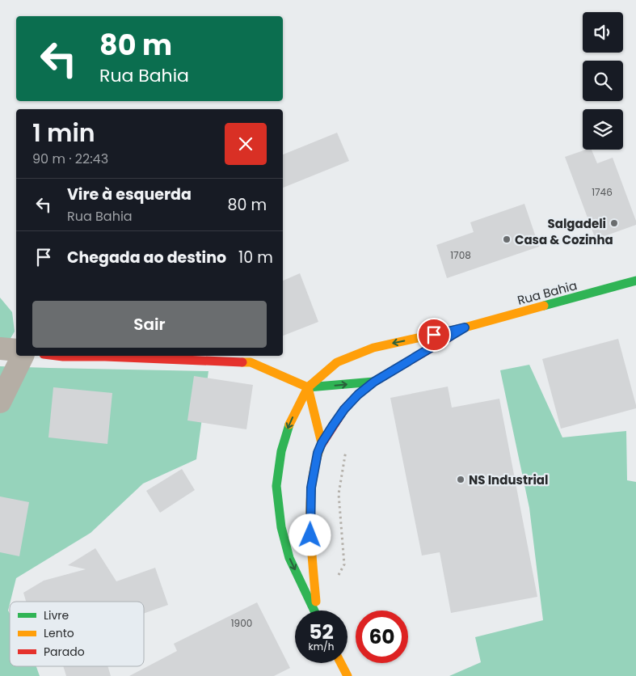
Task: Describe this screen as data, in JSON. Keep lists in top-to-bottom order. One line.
{"streets":{"main road":["Rua Bahia"]},"places":["Salgadeli","Casa & Cozinha","NS Industrial"],"house_numbers":["1746","1708","1900"],"legend":["Livre","Lento","Parado"],"page":{"turn":["80 m","Rua Bahia"],"heading":["1 min","90 m · 22:43"],"list":[{"name":"Vire à esquerda","note":"Rua Bahia","value":"80 m"},{"name":"Chegada ao destino","value":"10 m"}],"buttons":"Sair","speed":"52 km/h","limit":"60"}}
